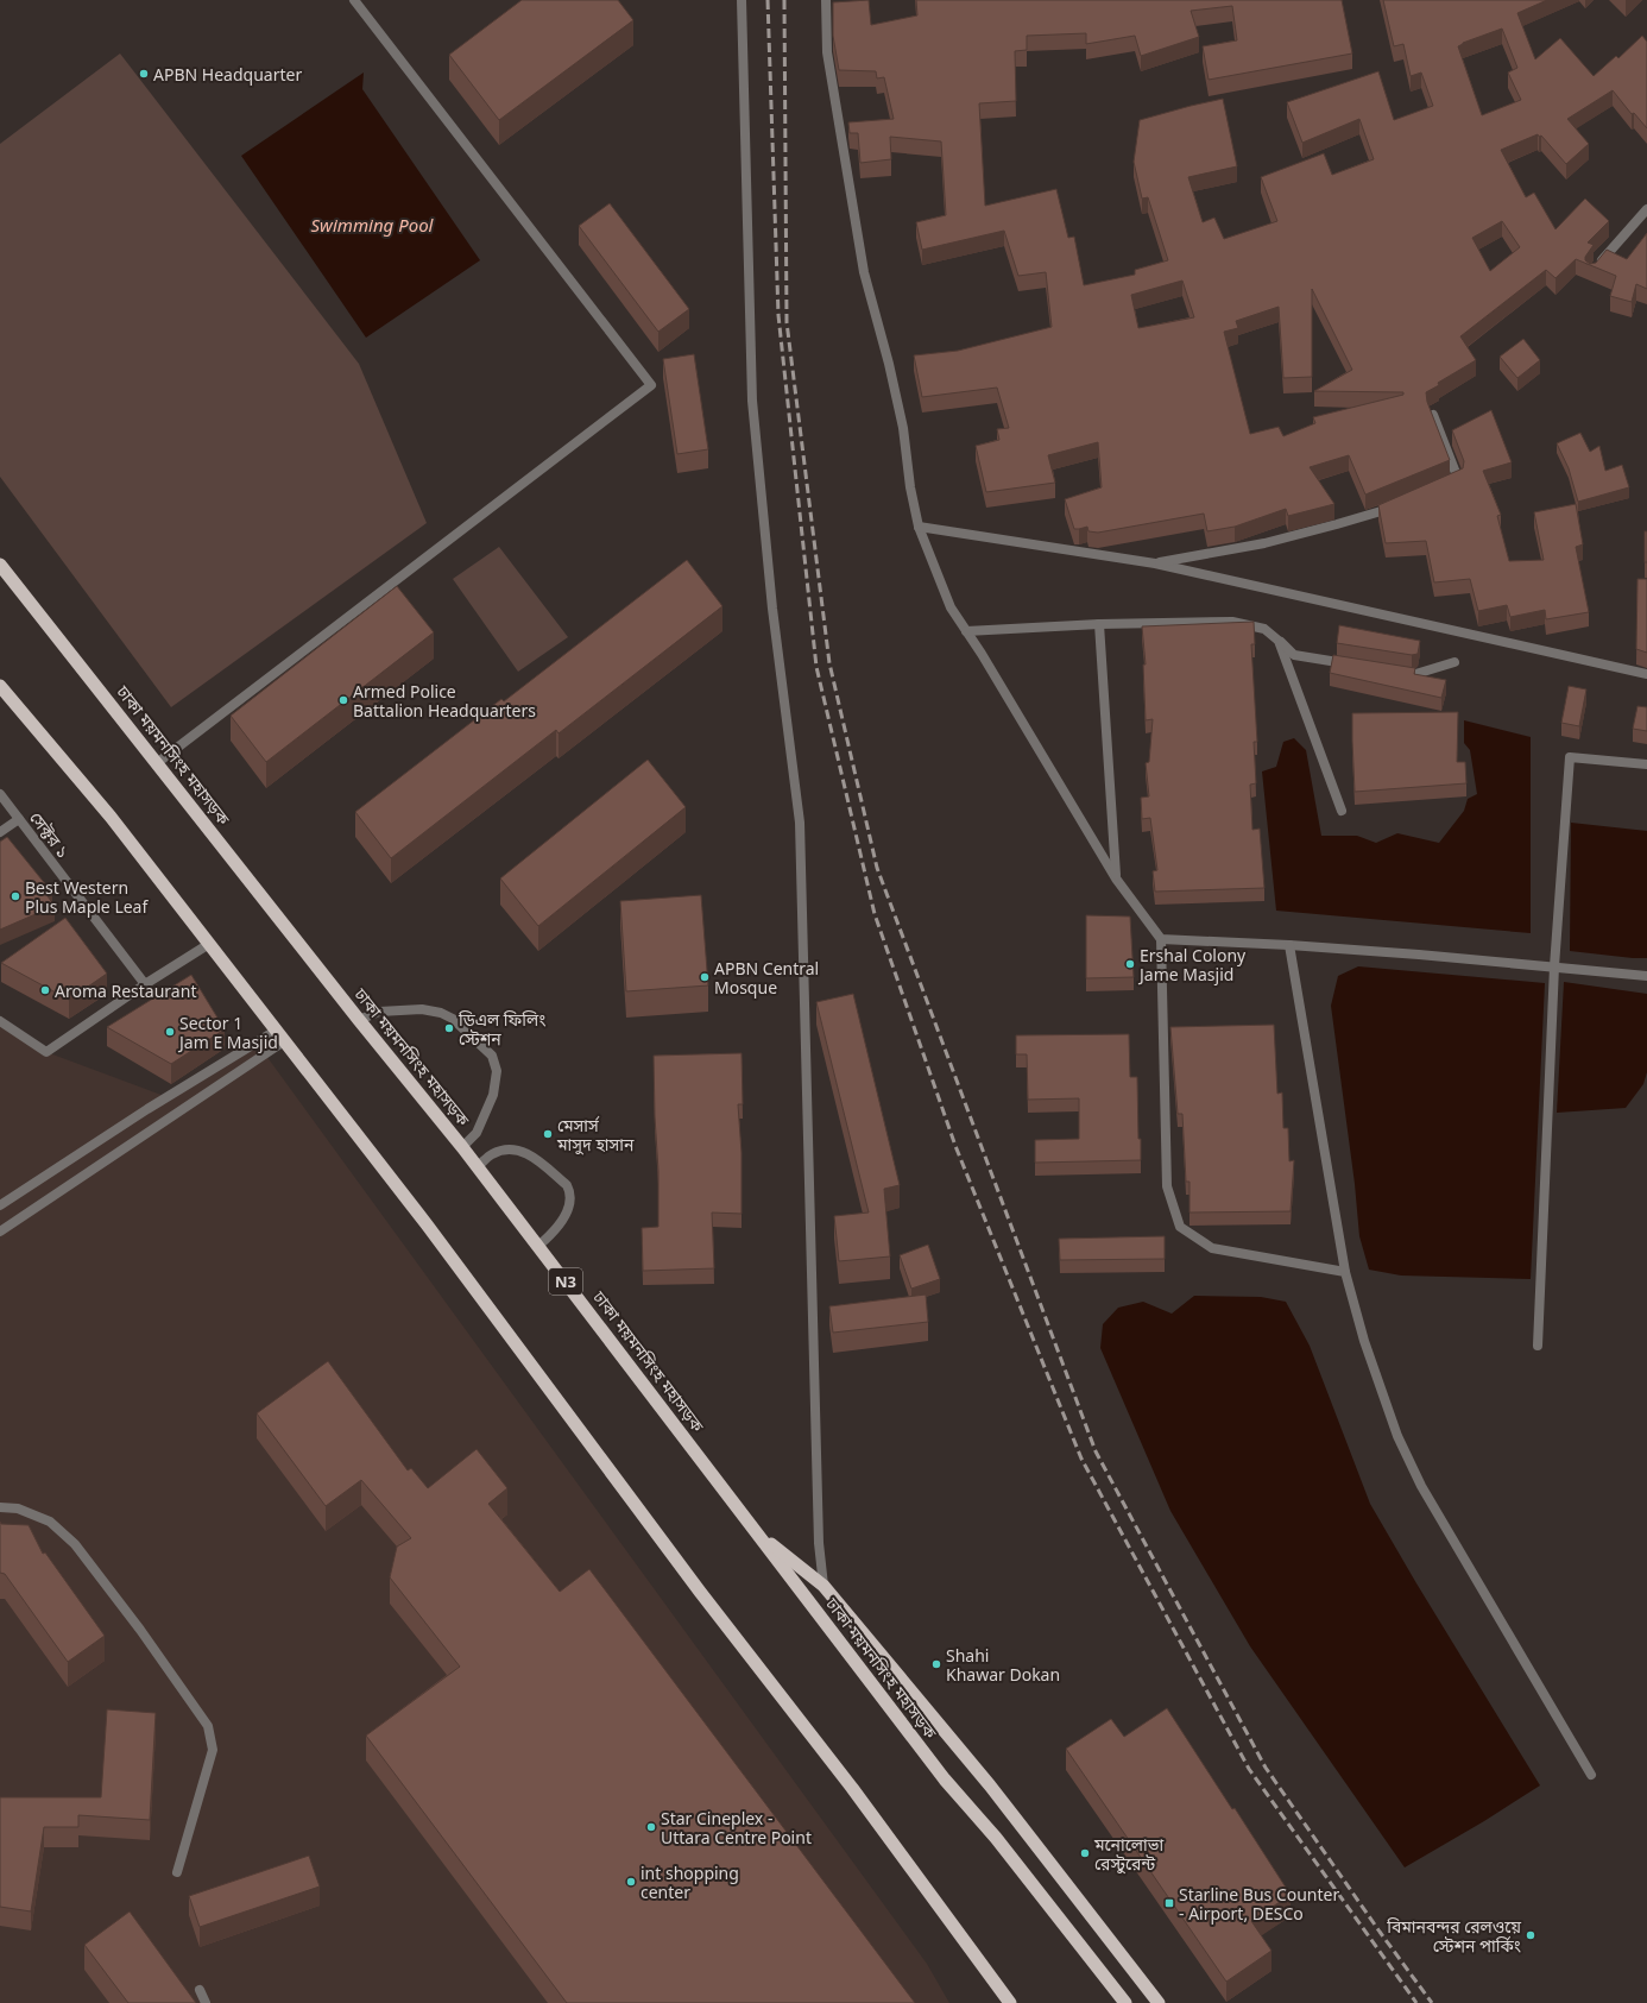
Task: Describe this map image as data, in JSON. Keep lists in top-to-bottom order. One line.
{"streets":{"highway":["ঢাকা ময়মনসিংহ মহাসড়ক","N3"],"street":["সেক্টর ১"]},"water":["Swimming Pool"],"places":{"other":["APBN Headquarter","Armed Police Battalion Headquarters","Best Western Plus Maple Leaf","Ershal Colony Jame Masjid","APBN Central Mosque","Aroma Restaurant","ডিএল ফিলিং স্টেশন","Sector 1 Jam E Masjid","মেসার্স মাসুদ হাসান","Shahi Khawar Dokan","Star Cineplex - Uttara Centre Point","মনোলোভা রেস্টুরেন্ট","int shopping center","বিমানবন্দর রেলওয়ে স্টেশন পার্কিং"],"transit":["Starline Bus Counter - Airport, DESCo"]}}
